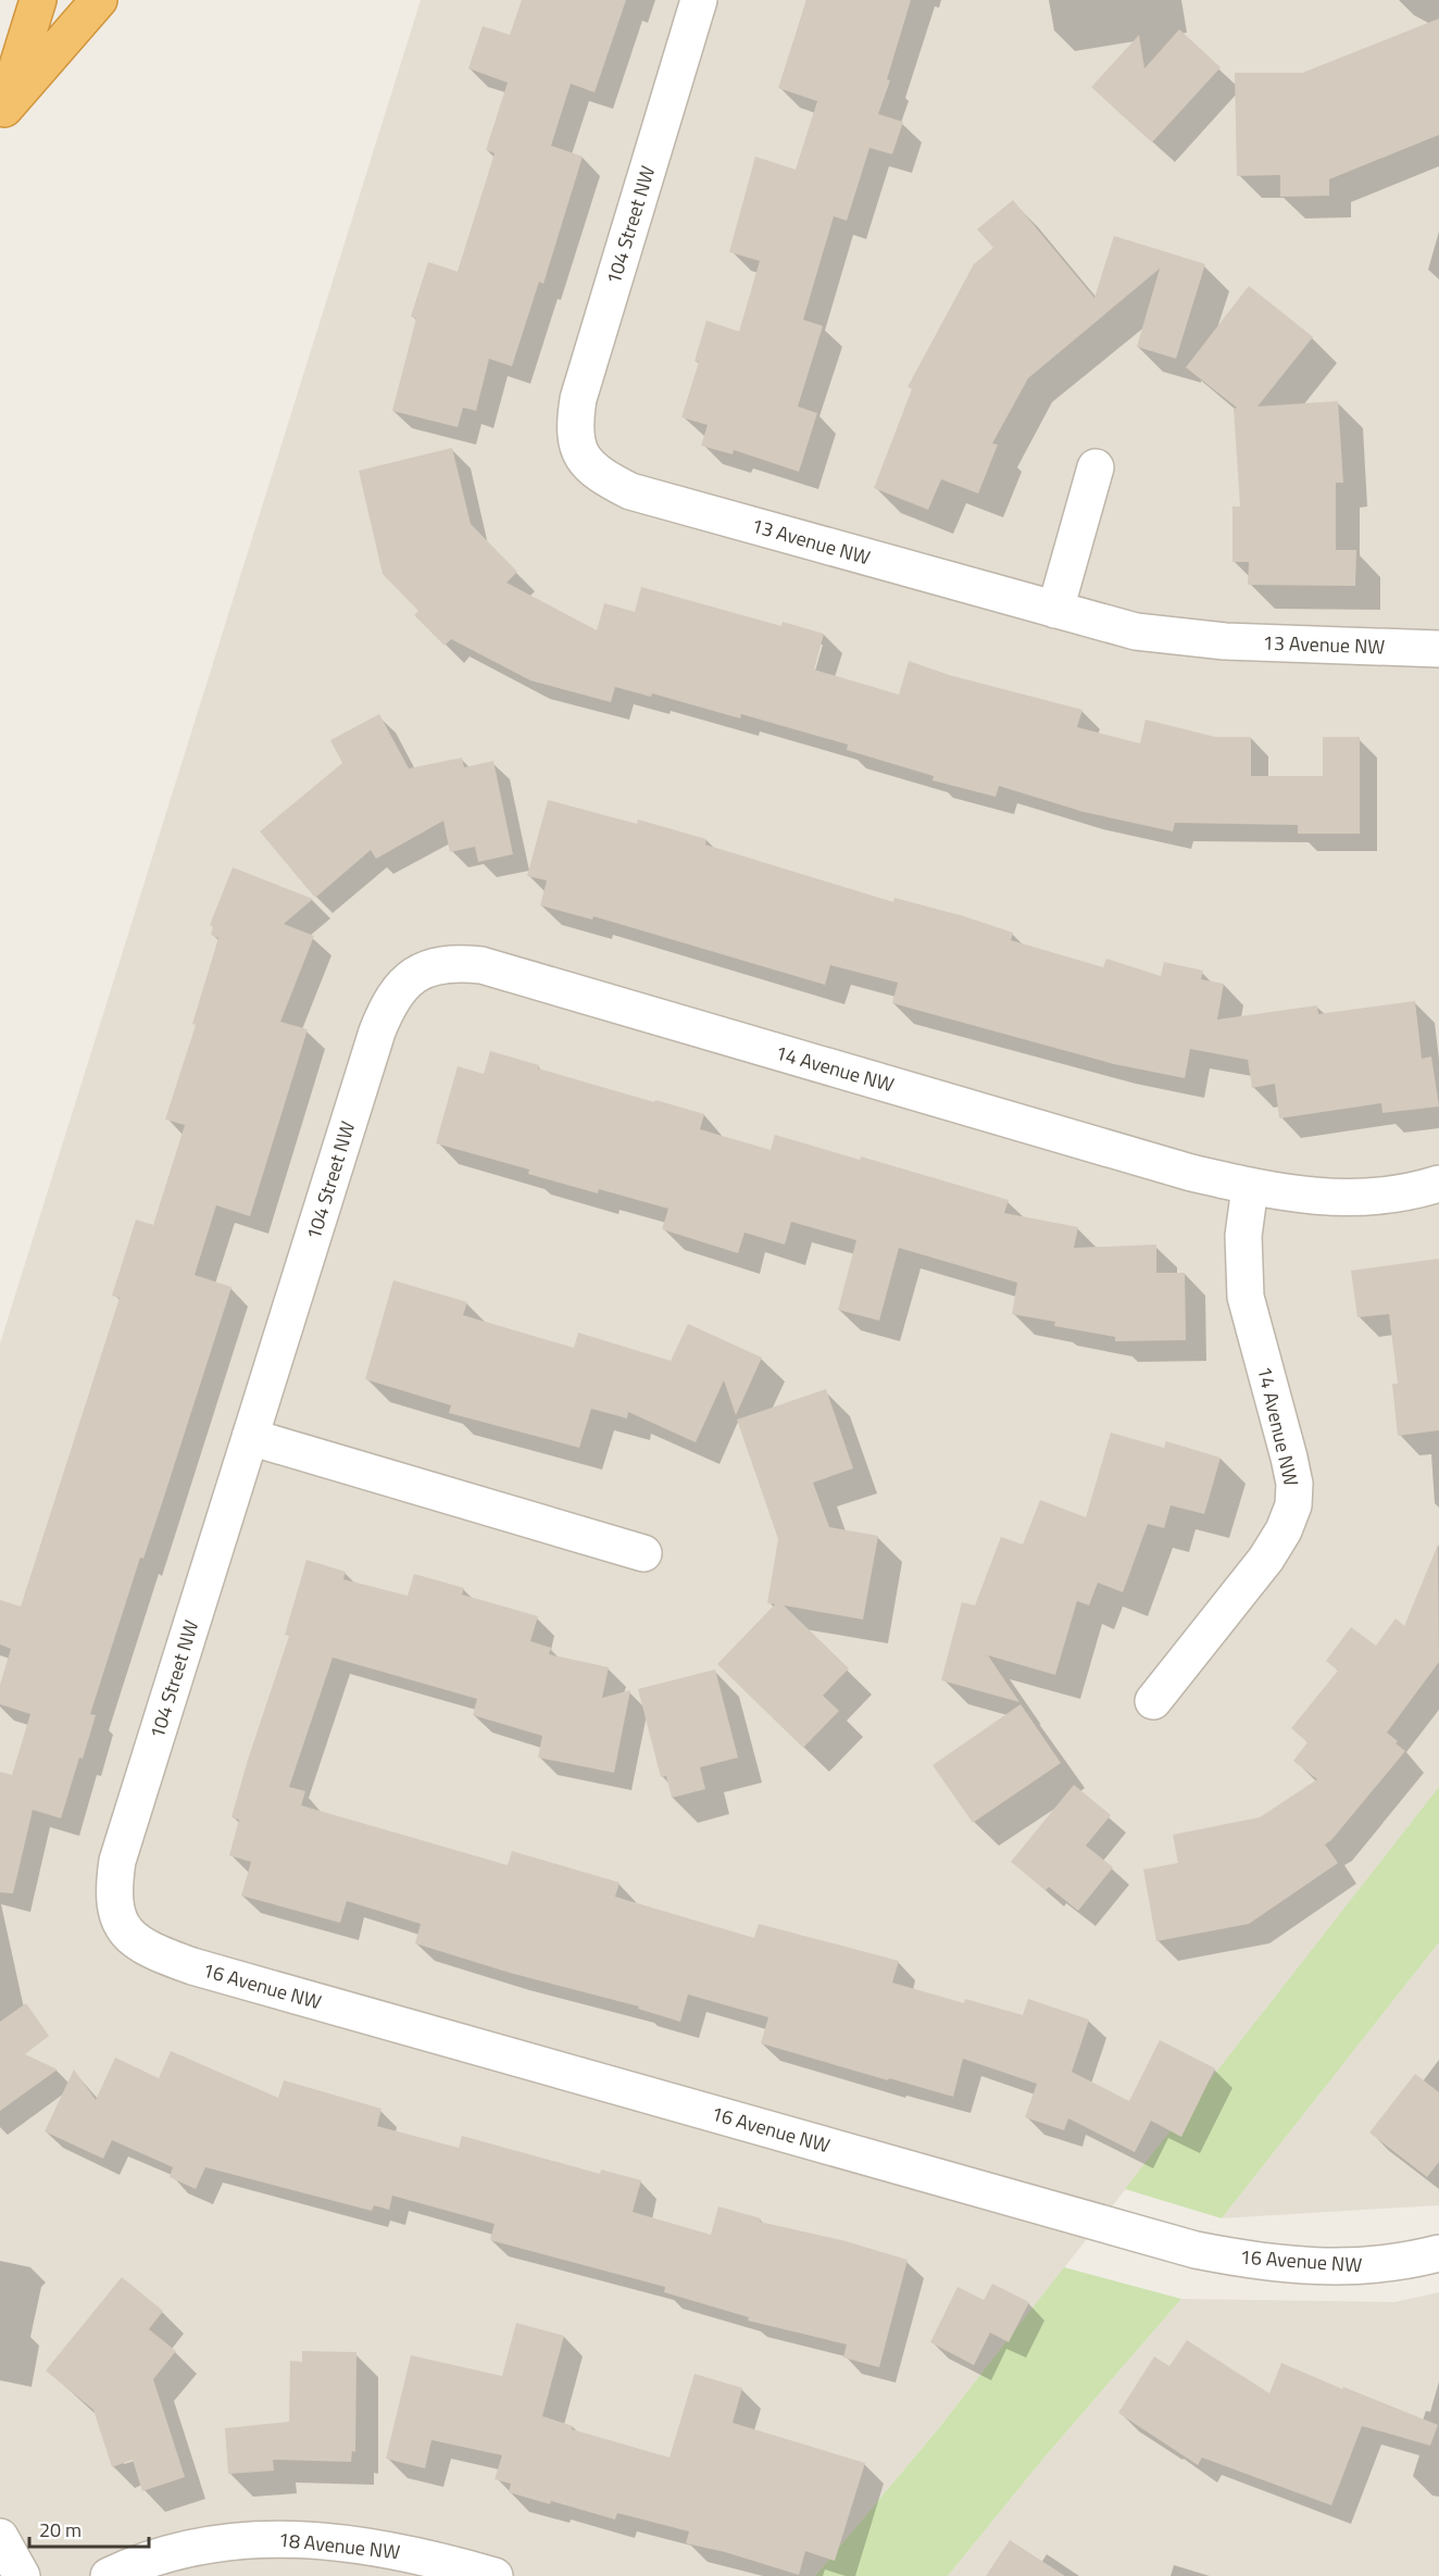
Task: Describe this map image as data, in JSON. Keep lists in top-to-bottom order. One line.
{"streets":{"street":["104 Street NW","13 Avenue NW","14 Avenue NW","16 Avenue NW","18 Avenue NW"]},"crossings":[["104 Street NW","13 Avenue NW"],["104 Street NW","14 Avenue NW"],["104 Street NW","16 Avenue NW"]],"scale_bar":"20 m"}
